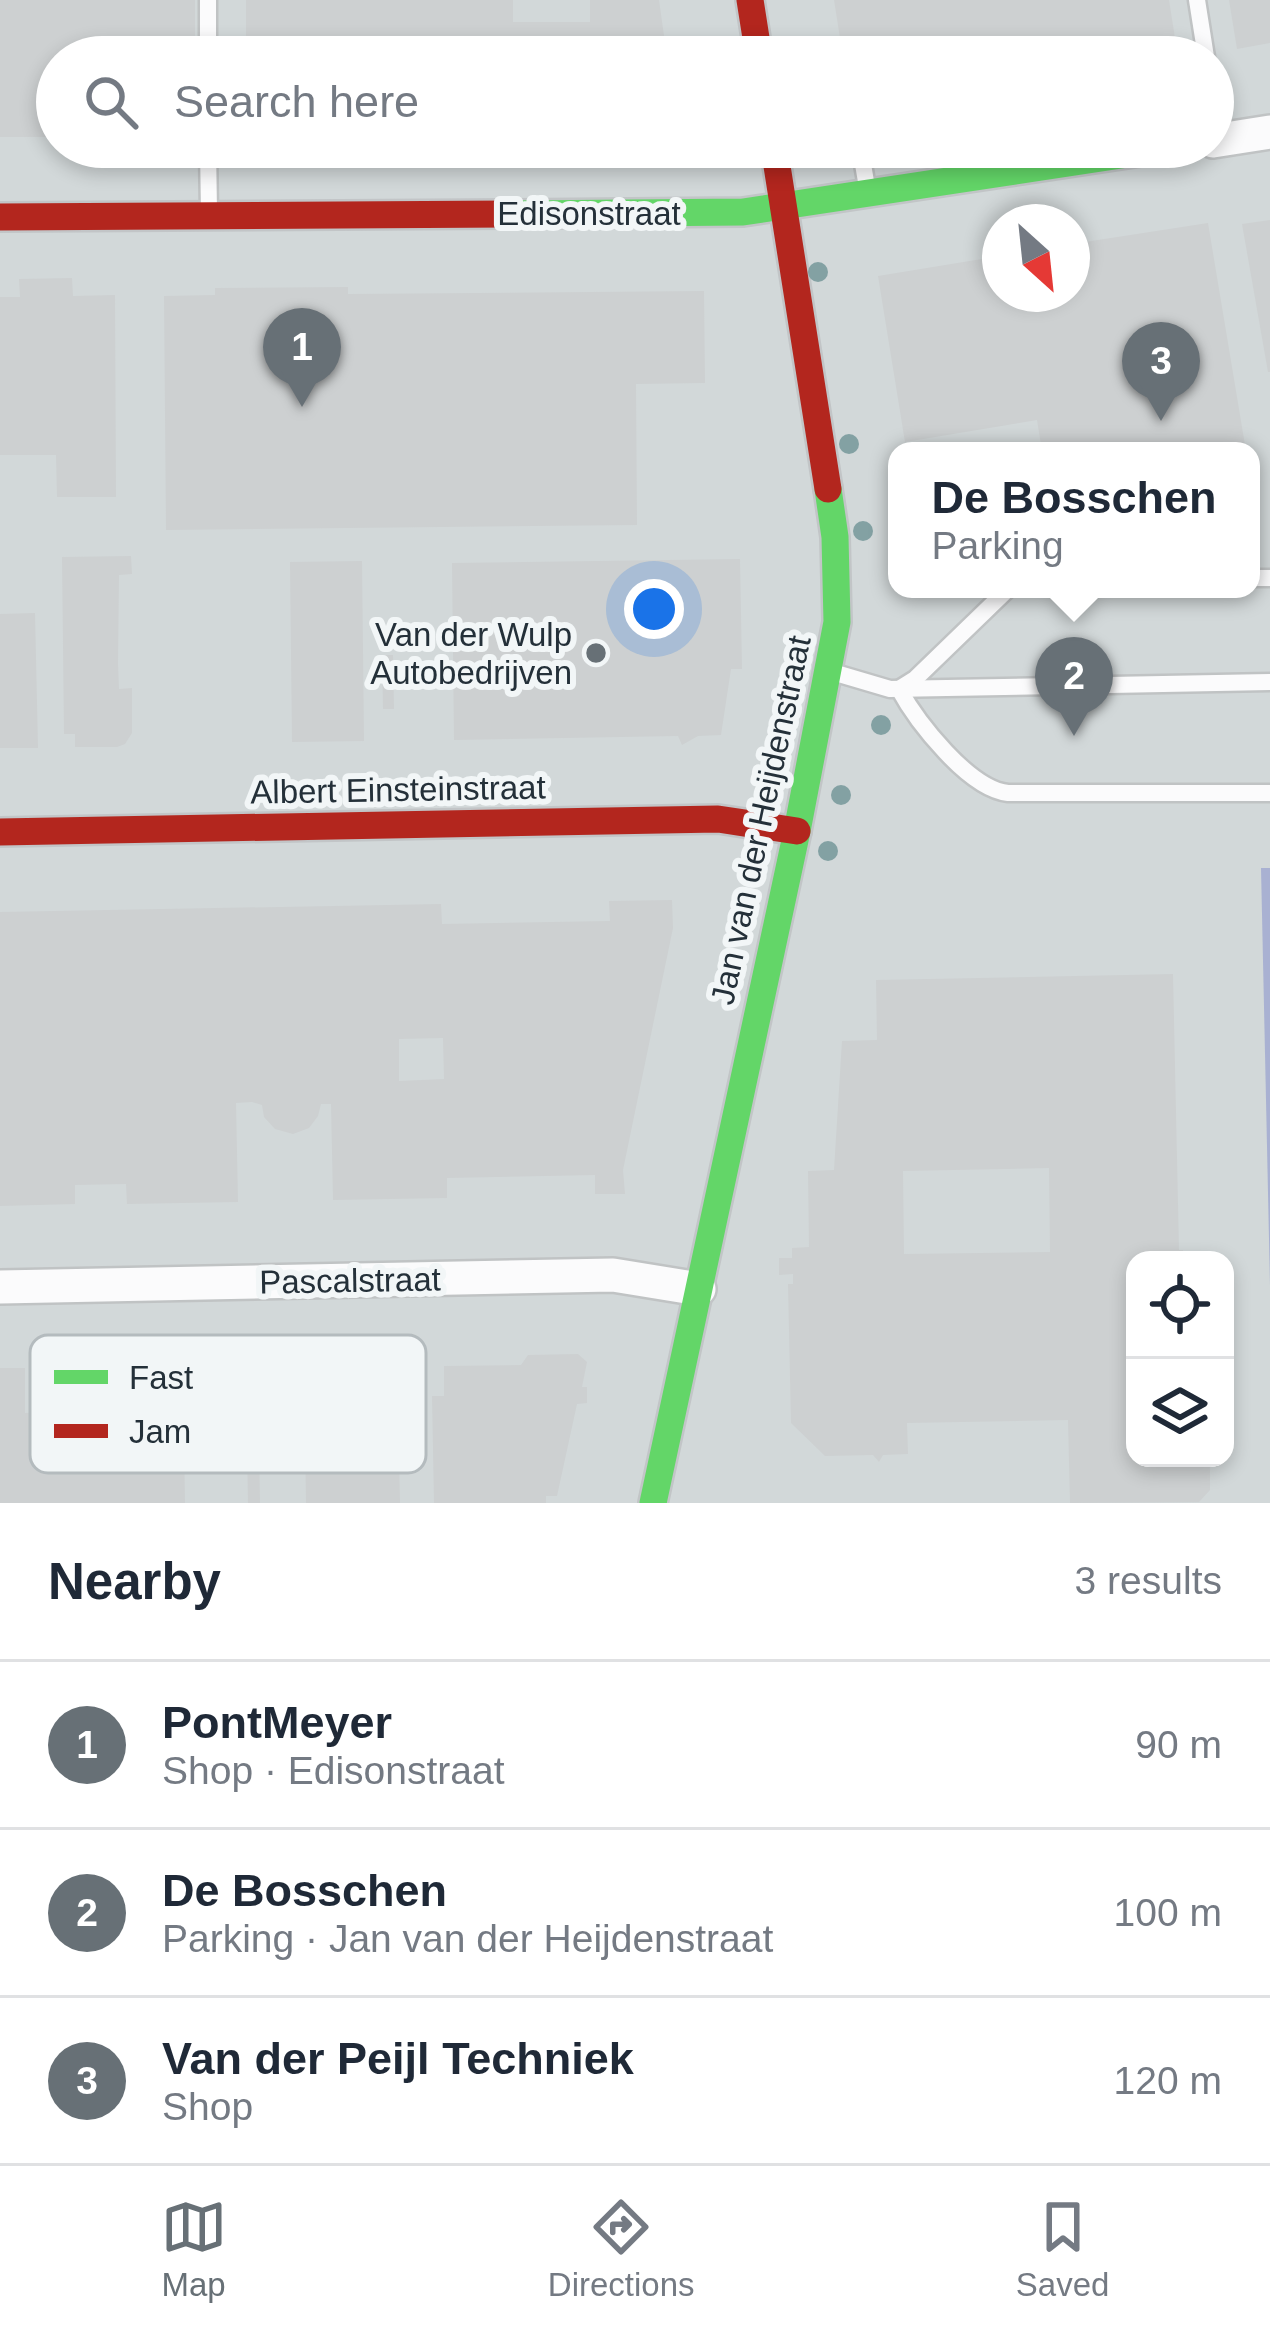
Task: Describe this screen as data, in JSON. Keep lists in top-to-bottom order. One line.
{"streets":{"street":["Edisonstraat","Albert Einsteinstraat","Jan van der Heijdenstraat","Pascalstraat"]},"crossings":[["Edisonstraat","Jan van der Heijdenstraat"],["Albert Einsteinstraat","Jan van der Heijdenstraat"],["Jan van der Heijdenstraat","Pascalstraat"]],"places":["Van der Wulp Autobedrijven"],"legend":["Fast","Jam"],"north":"bottom right","page":{"search":"Search here","pins":["1","3","2"],"popup":["De Bosschen","Parking"],"heading":["Nearby","3 results"],"list":[{"mark":"1","name":"PontMeyer","note":"Shop · Edisonstraat","value":"90 m"},{"mark":"2","name":"De Bosschen","note":"Parking · Jan van der Heijdenstraat","value":"100 m"},{"mark":"3","name":"Van der Peijl Techniek","note":"Shop","value":"120 m"}],"nav":["Map","Directions","Saved"]}}
